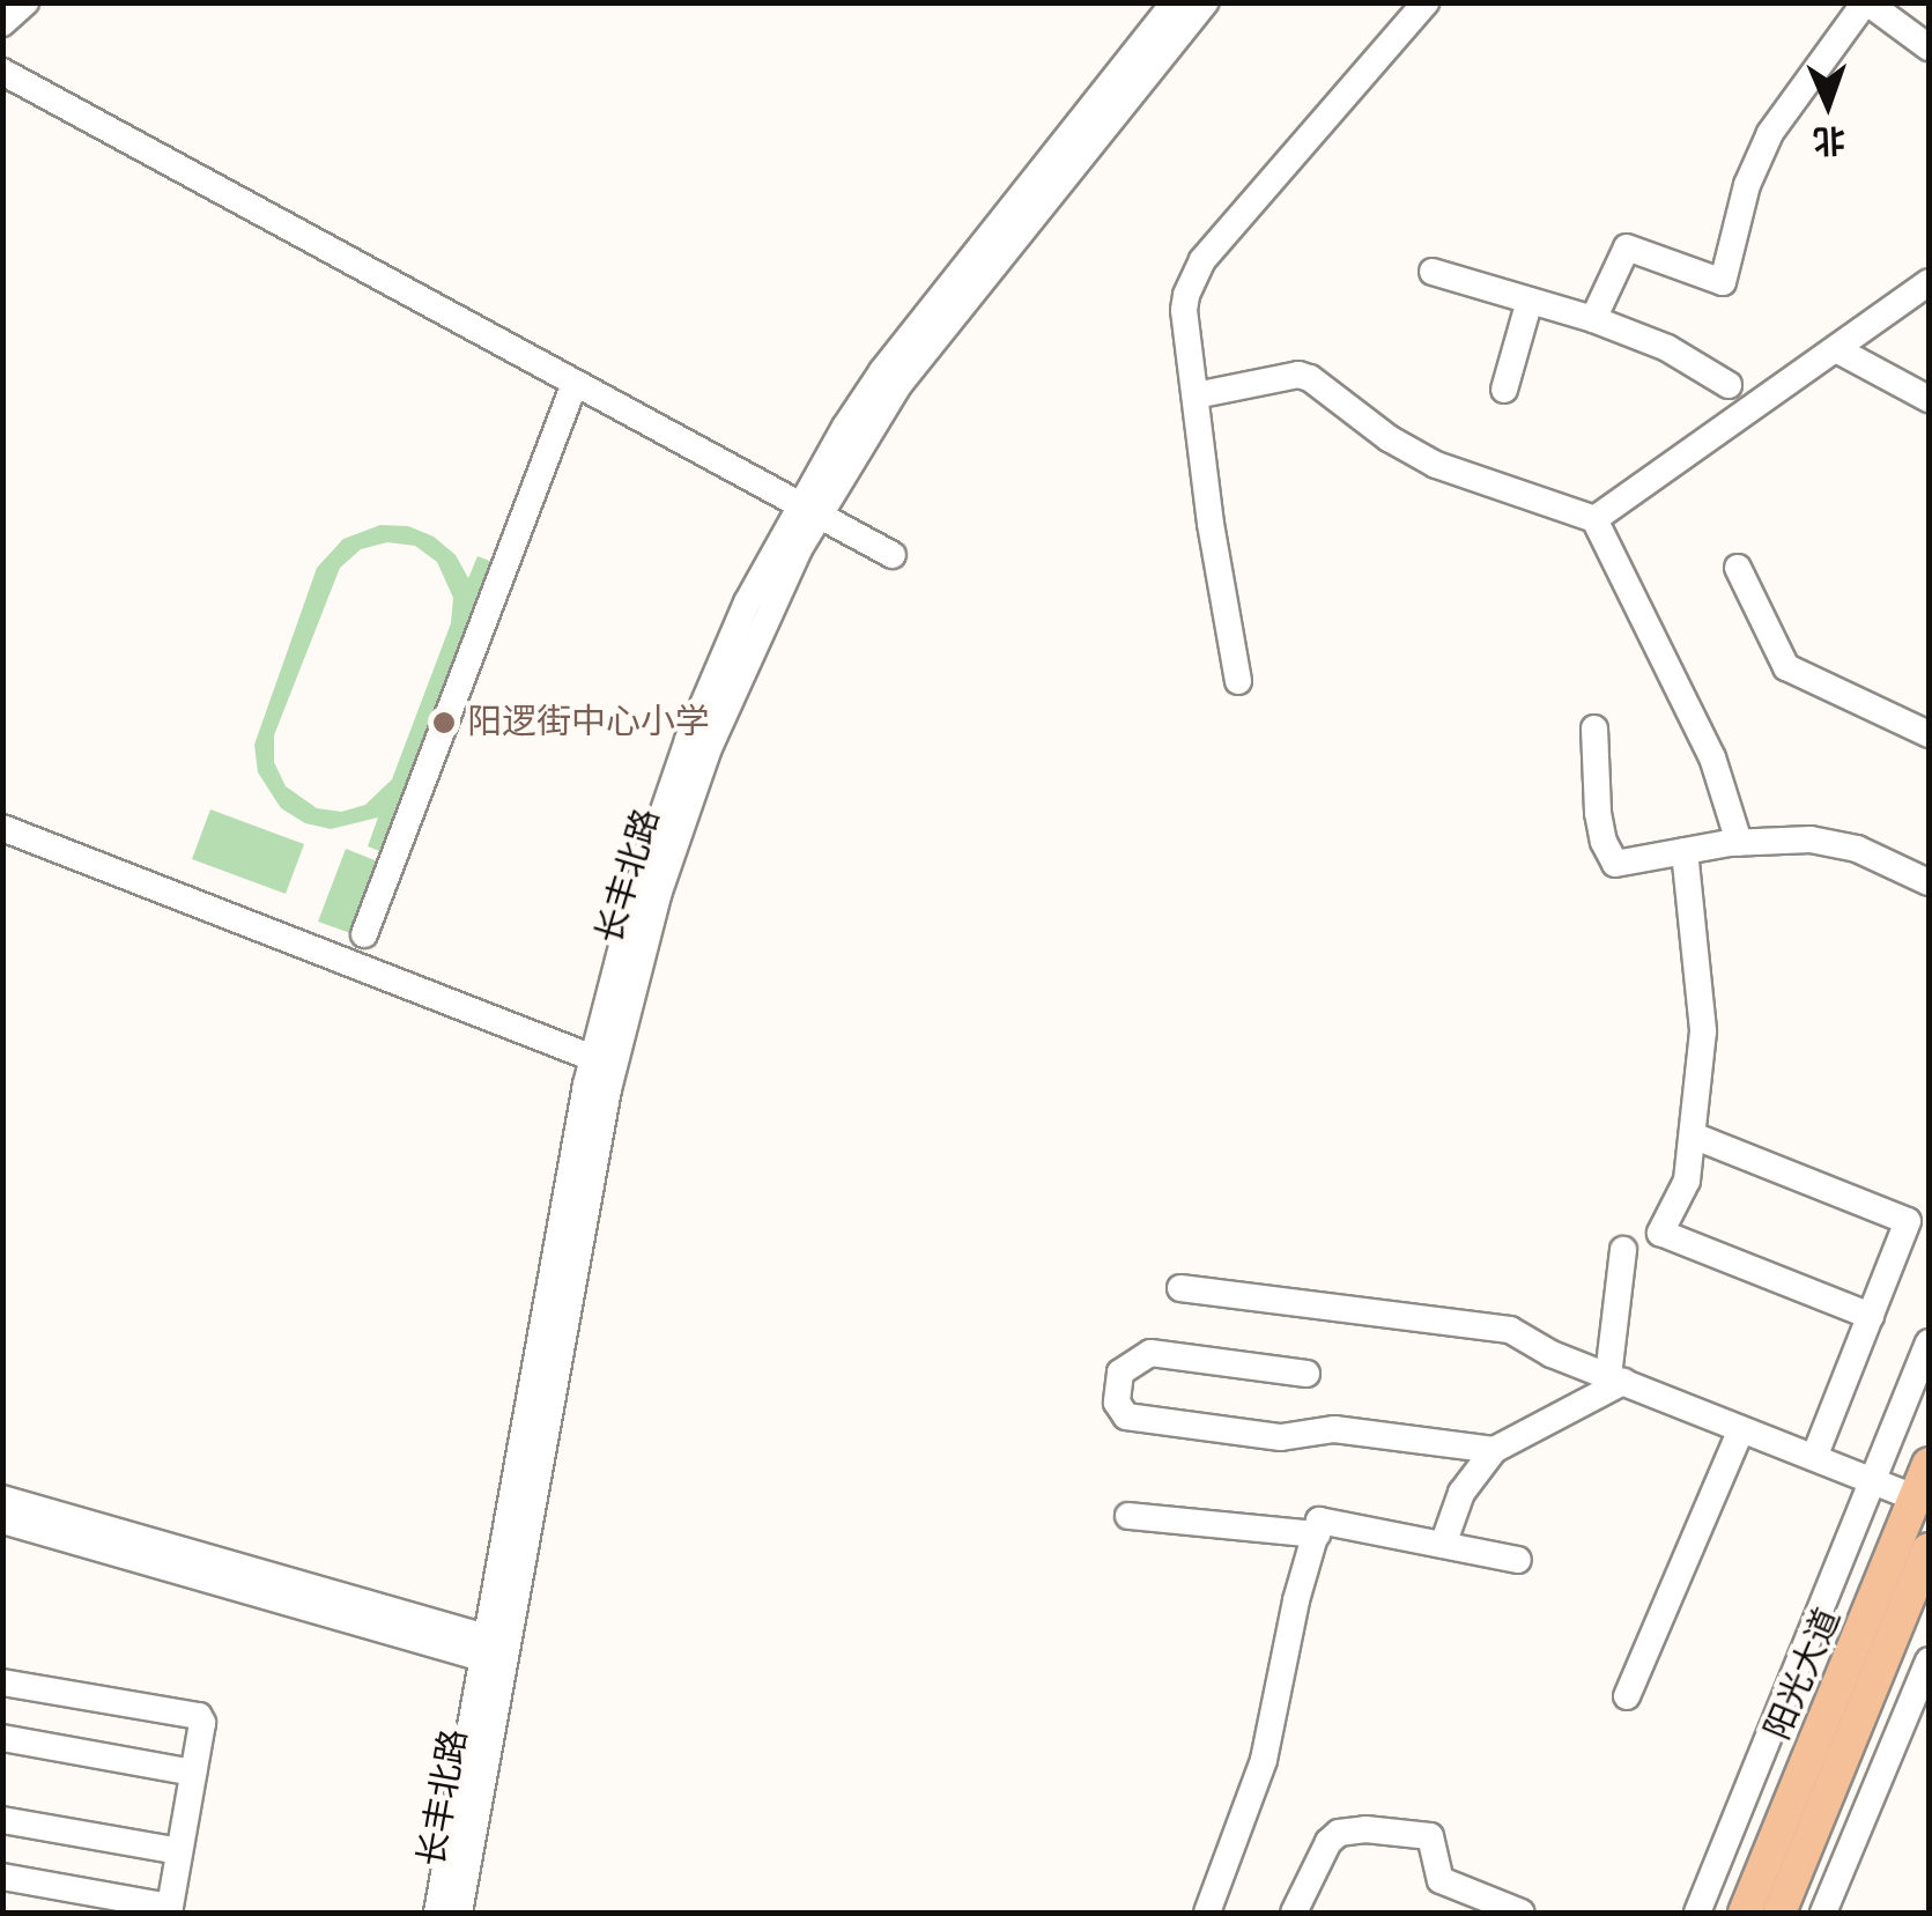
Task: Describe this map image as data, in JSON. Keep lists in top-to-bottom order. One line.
{"streets":{"main road":["阳光大道"],"street":["长丰北路"]},"places":["阳逻街中心小学"],"north":"bottom"}
